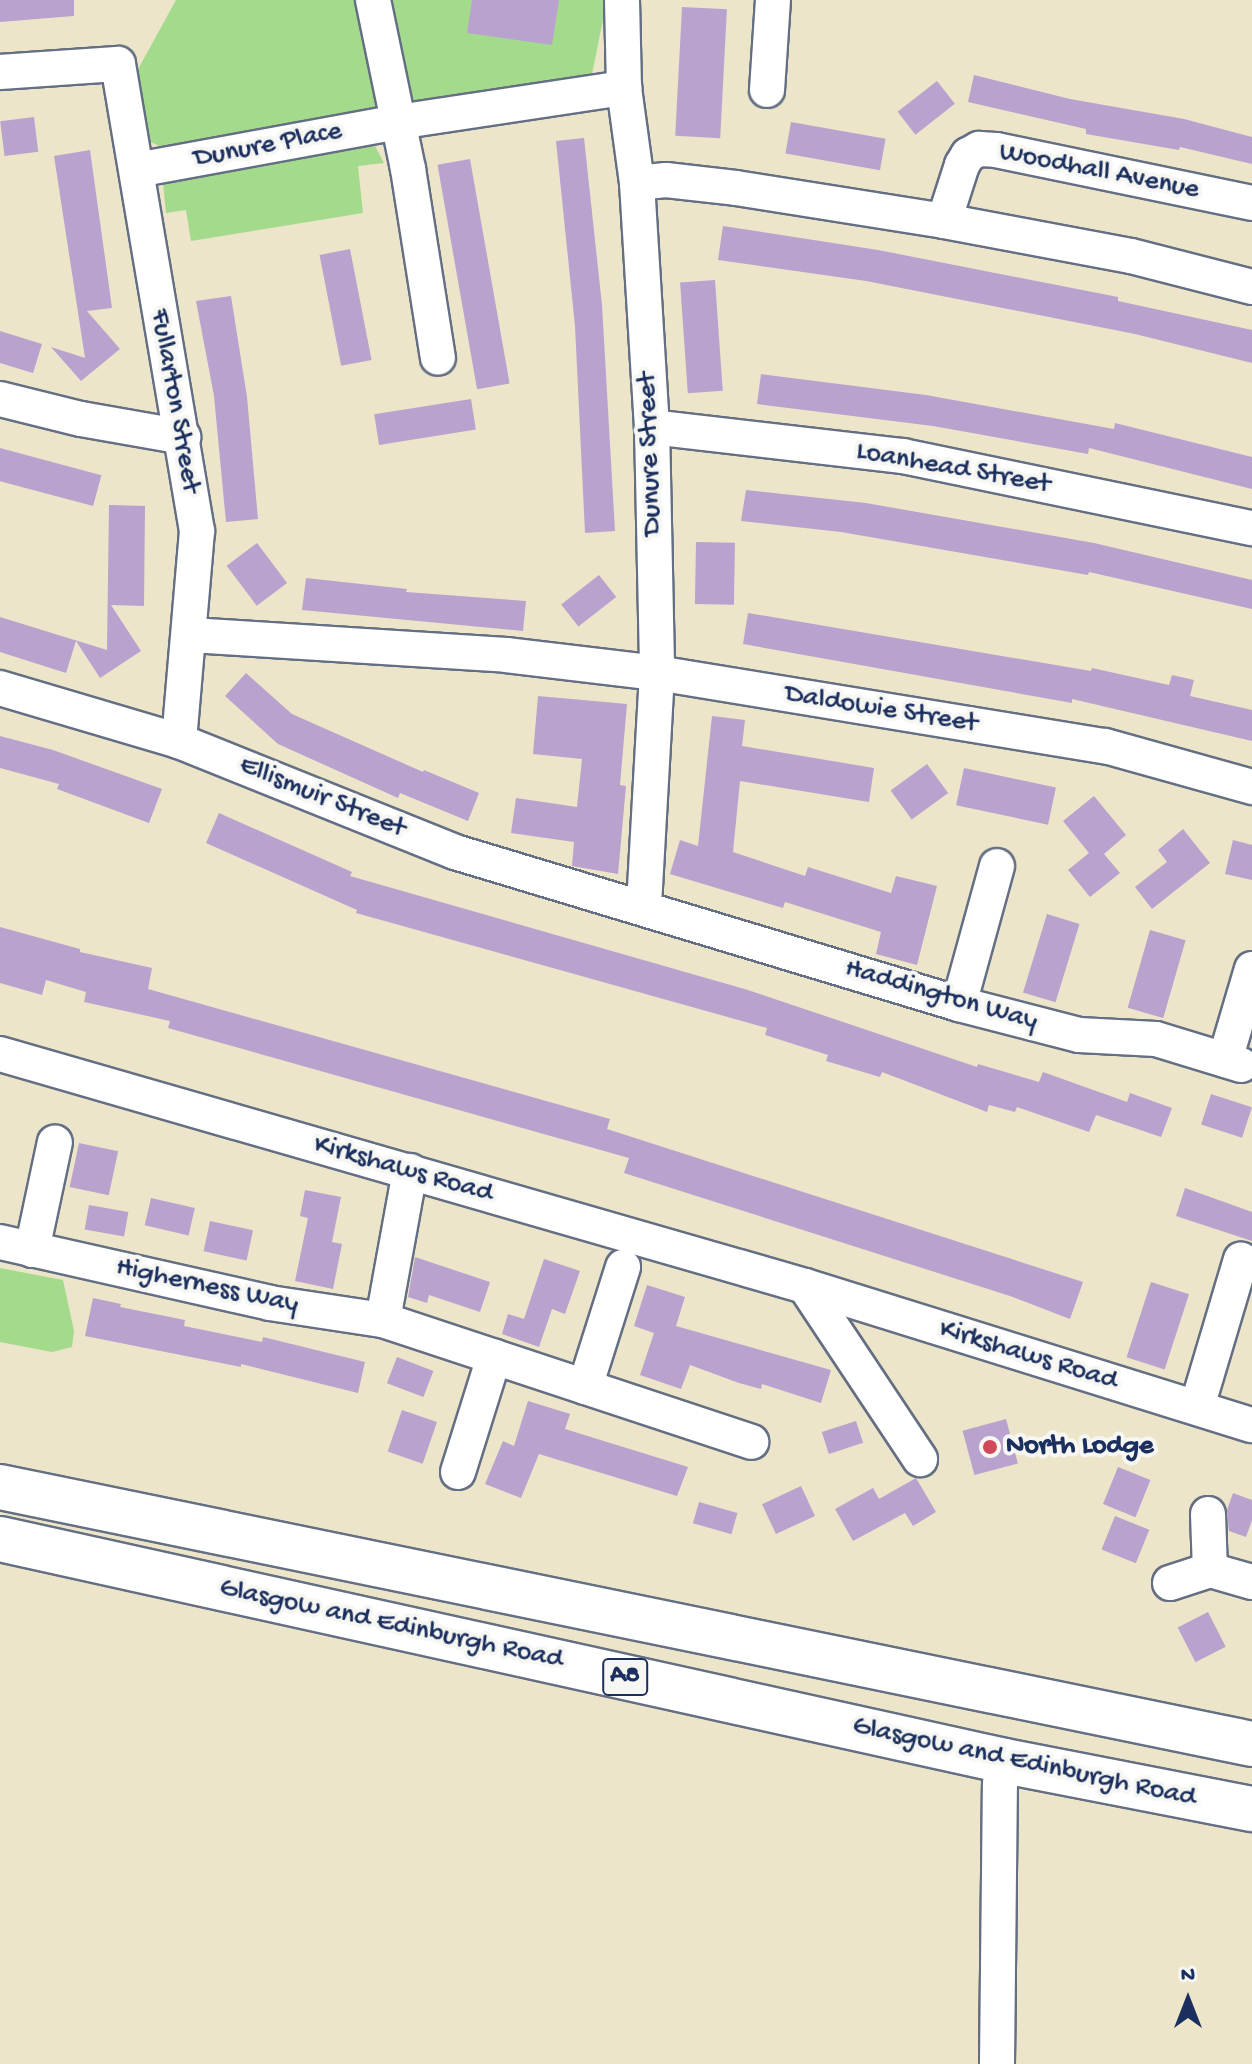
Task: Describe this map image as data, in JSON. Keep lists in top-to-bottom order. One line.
{"streets":{"highway":["Glasgow and Edinburgh Road","A8"],"street":["Dunure Place","Woodhall Avenue","Fullarton Street","Dunure Street","Loanhead Street","Daldowie Street","Ellismuir Street","Haddington Way","Kirkshaws Road","Higherness Way"]},"crossings":[["Dunure Place","Fullarton Street"],["Dunure Place","Dunure Street"],["Fullarton Street","Daldowie Street"],["Fullarton Street","Ellismuir Street"],["Dunure Street","Loanhead Street"],["Dunure Street","Daldowie Street"],["Dunure Street","Ellismuir Street"],["Dunure Street","Haddington Way"],["Ellismuir Street","Haddington Way"]],"places":["North Lodge"],"north":"top"}
